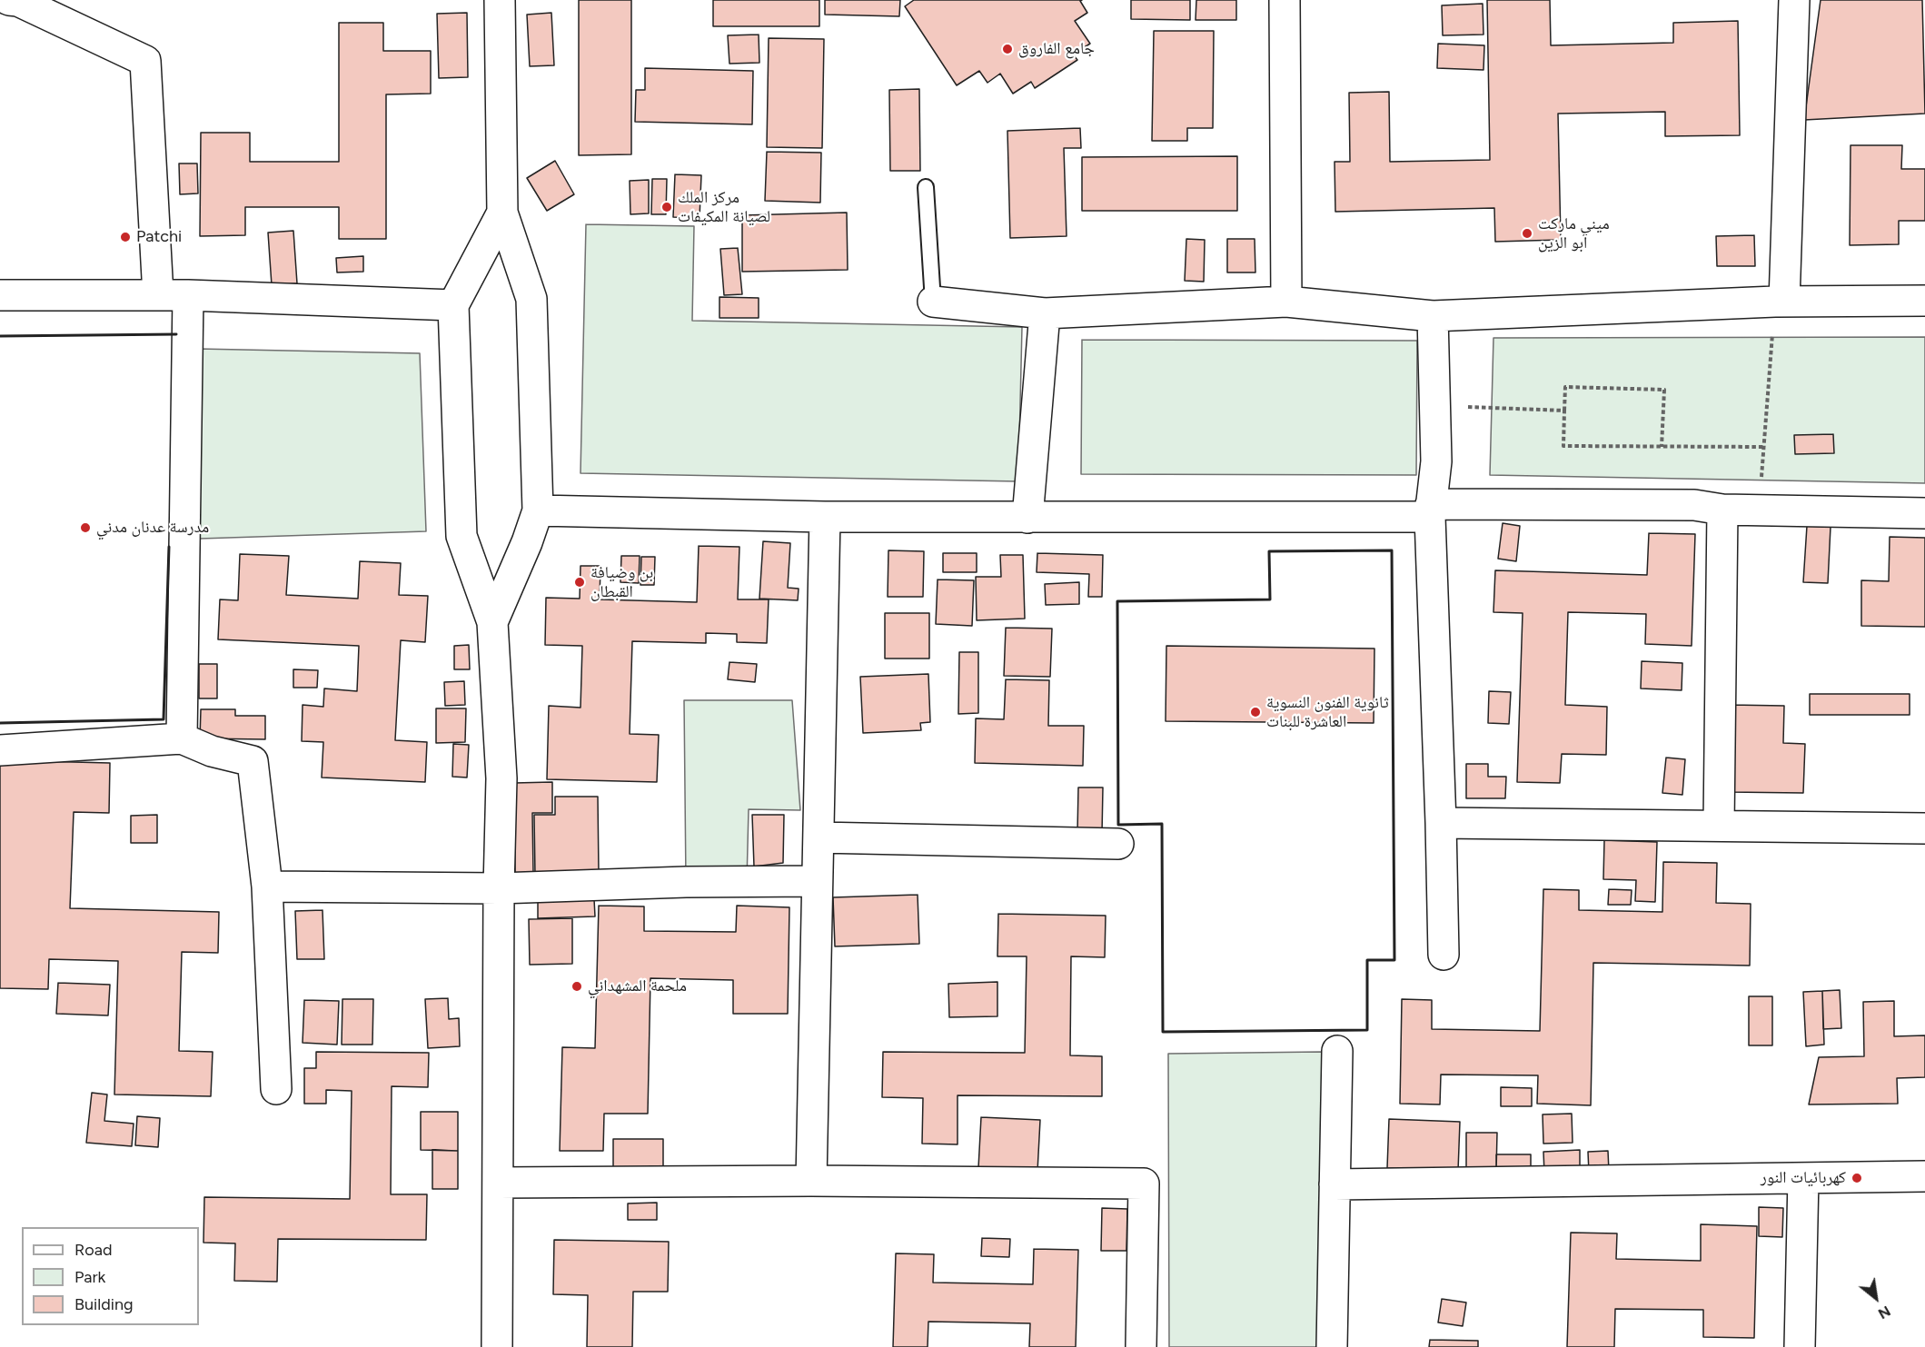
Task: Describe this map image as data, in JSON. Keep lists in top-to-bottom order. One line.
{"places":["جامع الفاروق","مركز الملك لصيانة المكيفات","ميني ماركت ابو الزين","Patchi","مدرسة عدنان مدني","بن وضيافة القبطان","ثانوية الفنون النسوية العاشرة للبنات","ملحمة المشهداني","كهربائيات النور"],"legend":["Road","Park","Building"],"north":"bottom right"}
